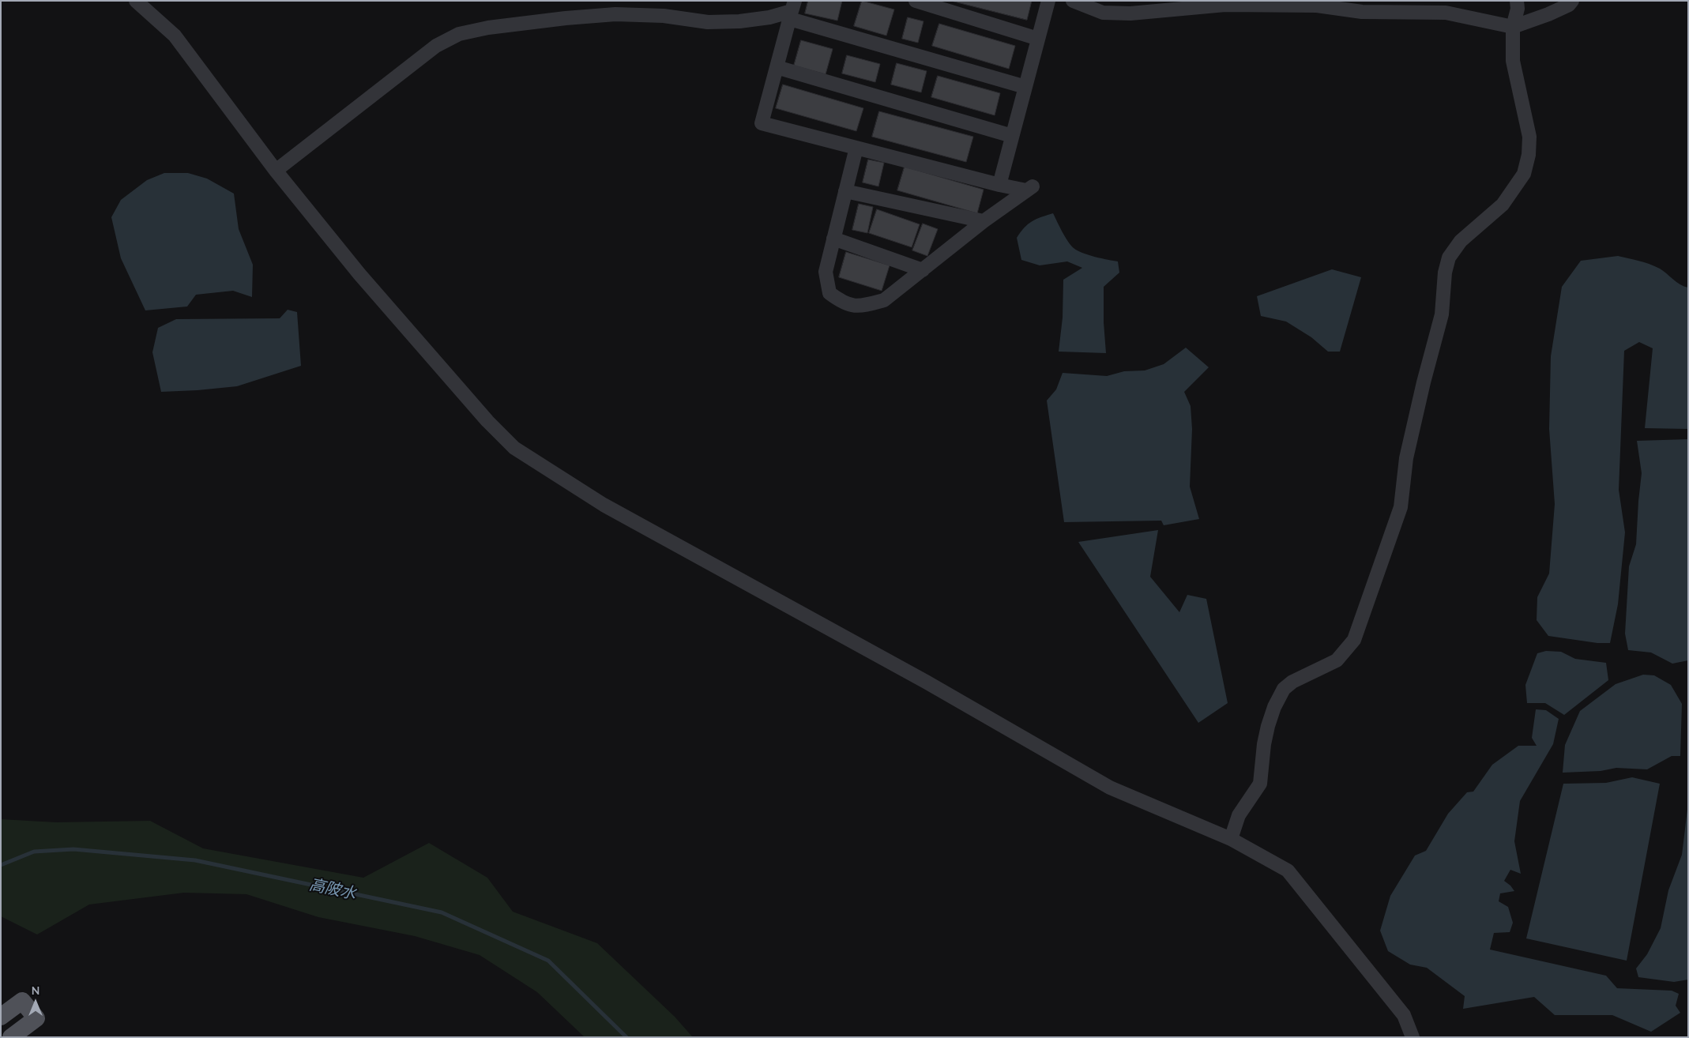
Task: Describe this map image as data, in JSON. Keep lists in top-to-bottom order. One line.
{"water":["高陂水"],"north":"top"}
